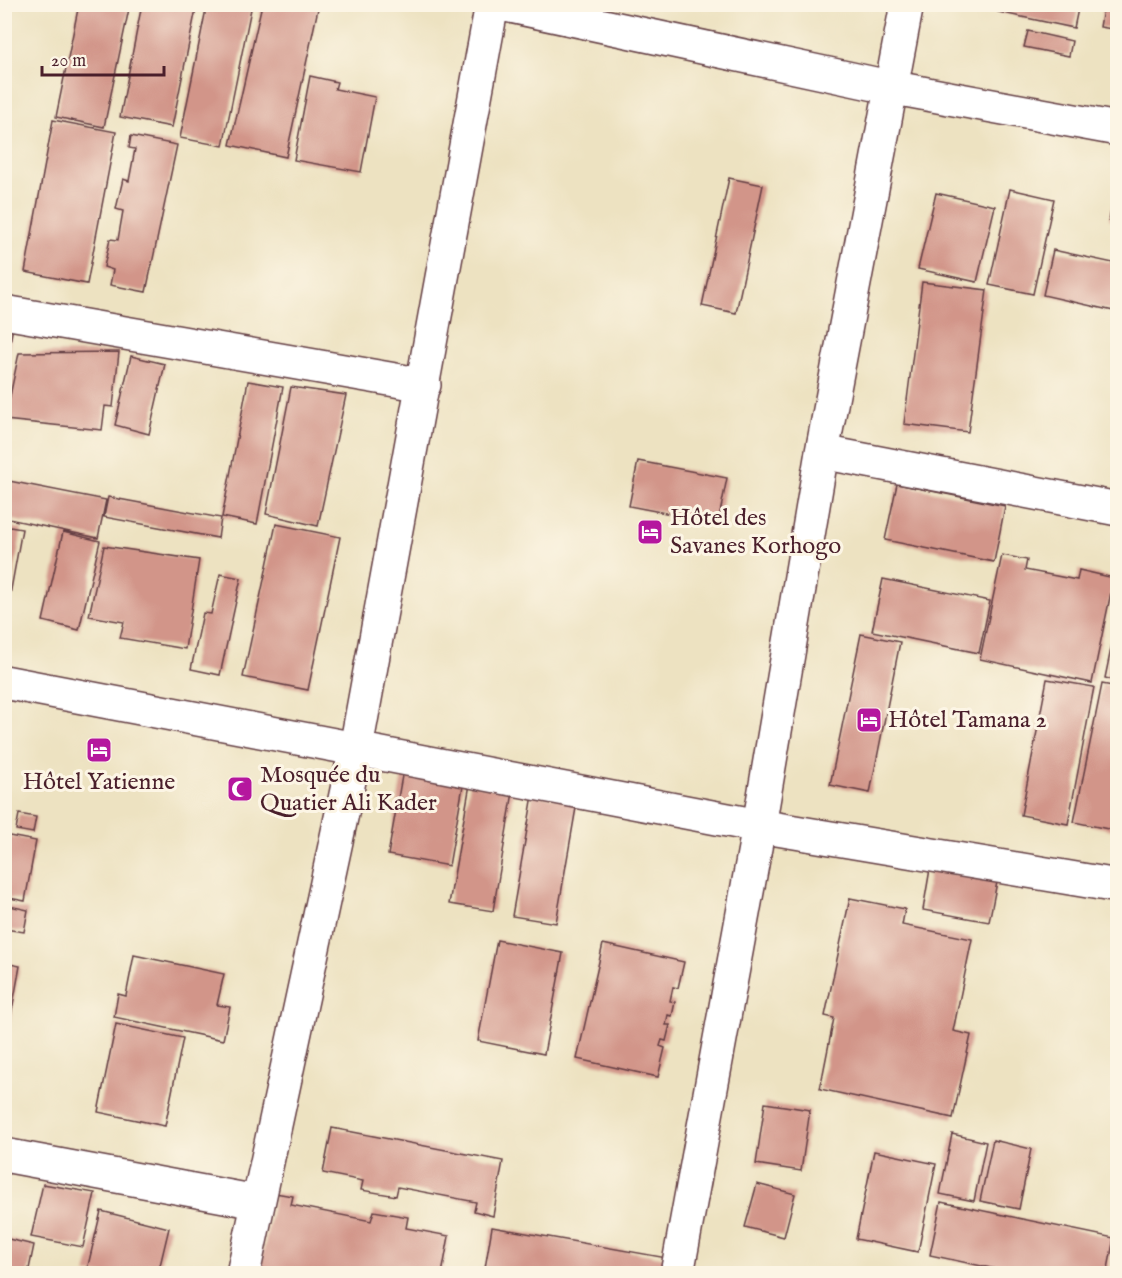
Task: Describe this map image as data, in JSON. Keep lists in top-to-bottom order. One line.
{"places":{"hotel":["Hôtel des Savanes Korhogo","Hôtel Tamana 2","Hôtel Yatienne"],"mosque":["Mosquée du Quatier Ali Kader"]},"scale_bar":"20 m"}
